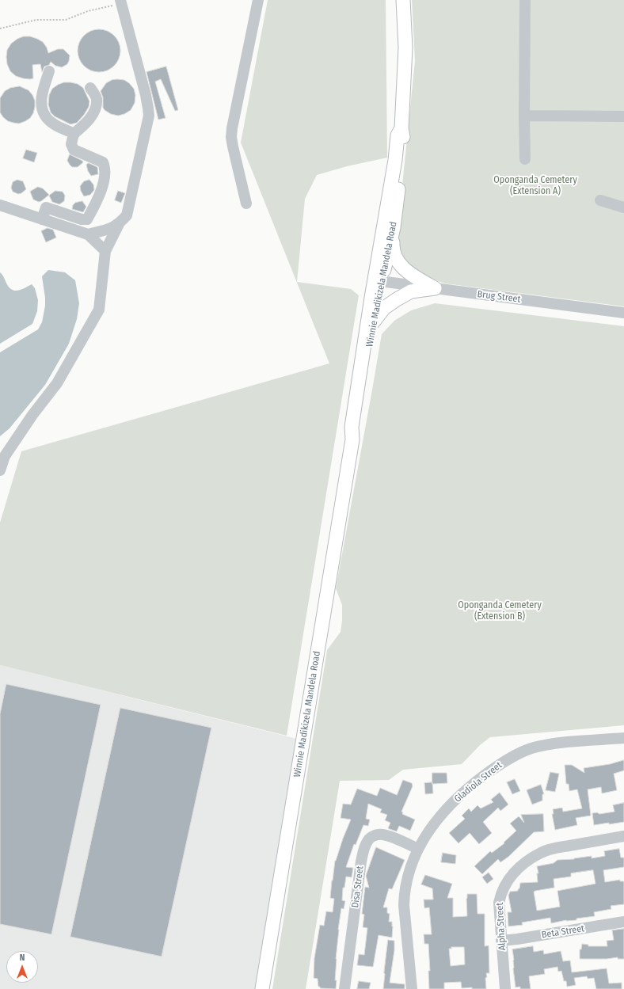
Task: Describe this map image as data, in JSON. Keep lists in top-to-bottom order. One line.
{"streets":{"main road":["Winnie Madikizela Mandela Road"],"street":["Brug Street","Gladiola Street","Disa Street","Alpha Street","Beta Street"]},"crossings":[["Winnie Madikizela Mandela Road","Brug Street"],["Gladiola Street","Disa Street"],["Alpha Street","Beta Street"]],"parks":["Oponganda Cemetery (Extension A)","Oponganda Cemetery (Extension B)"],"north":"top"}
